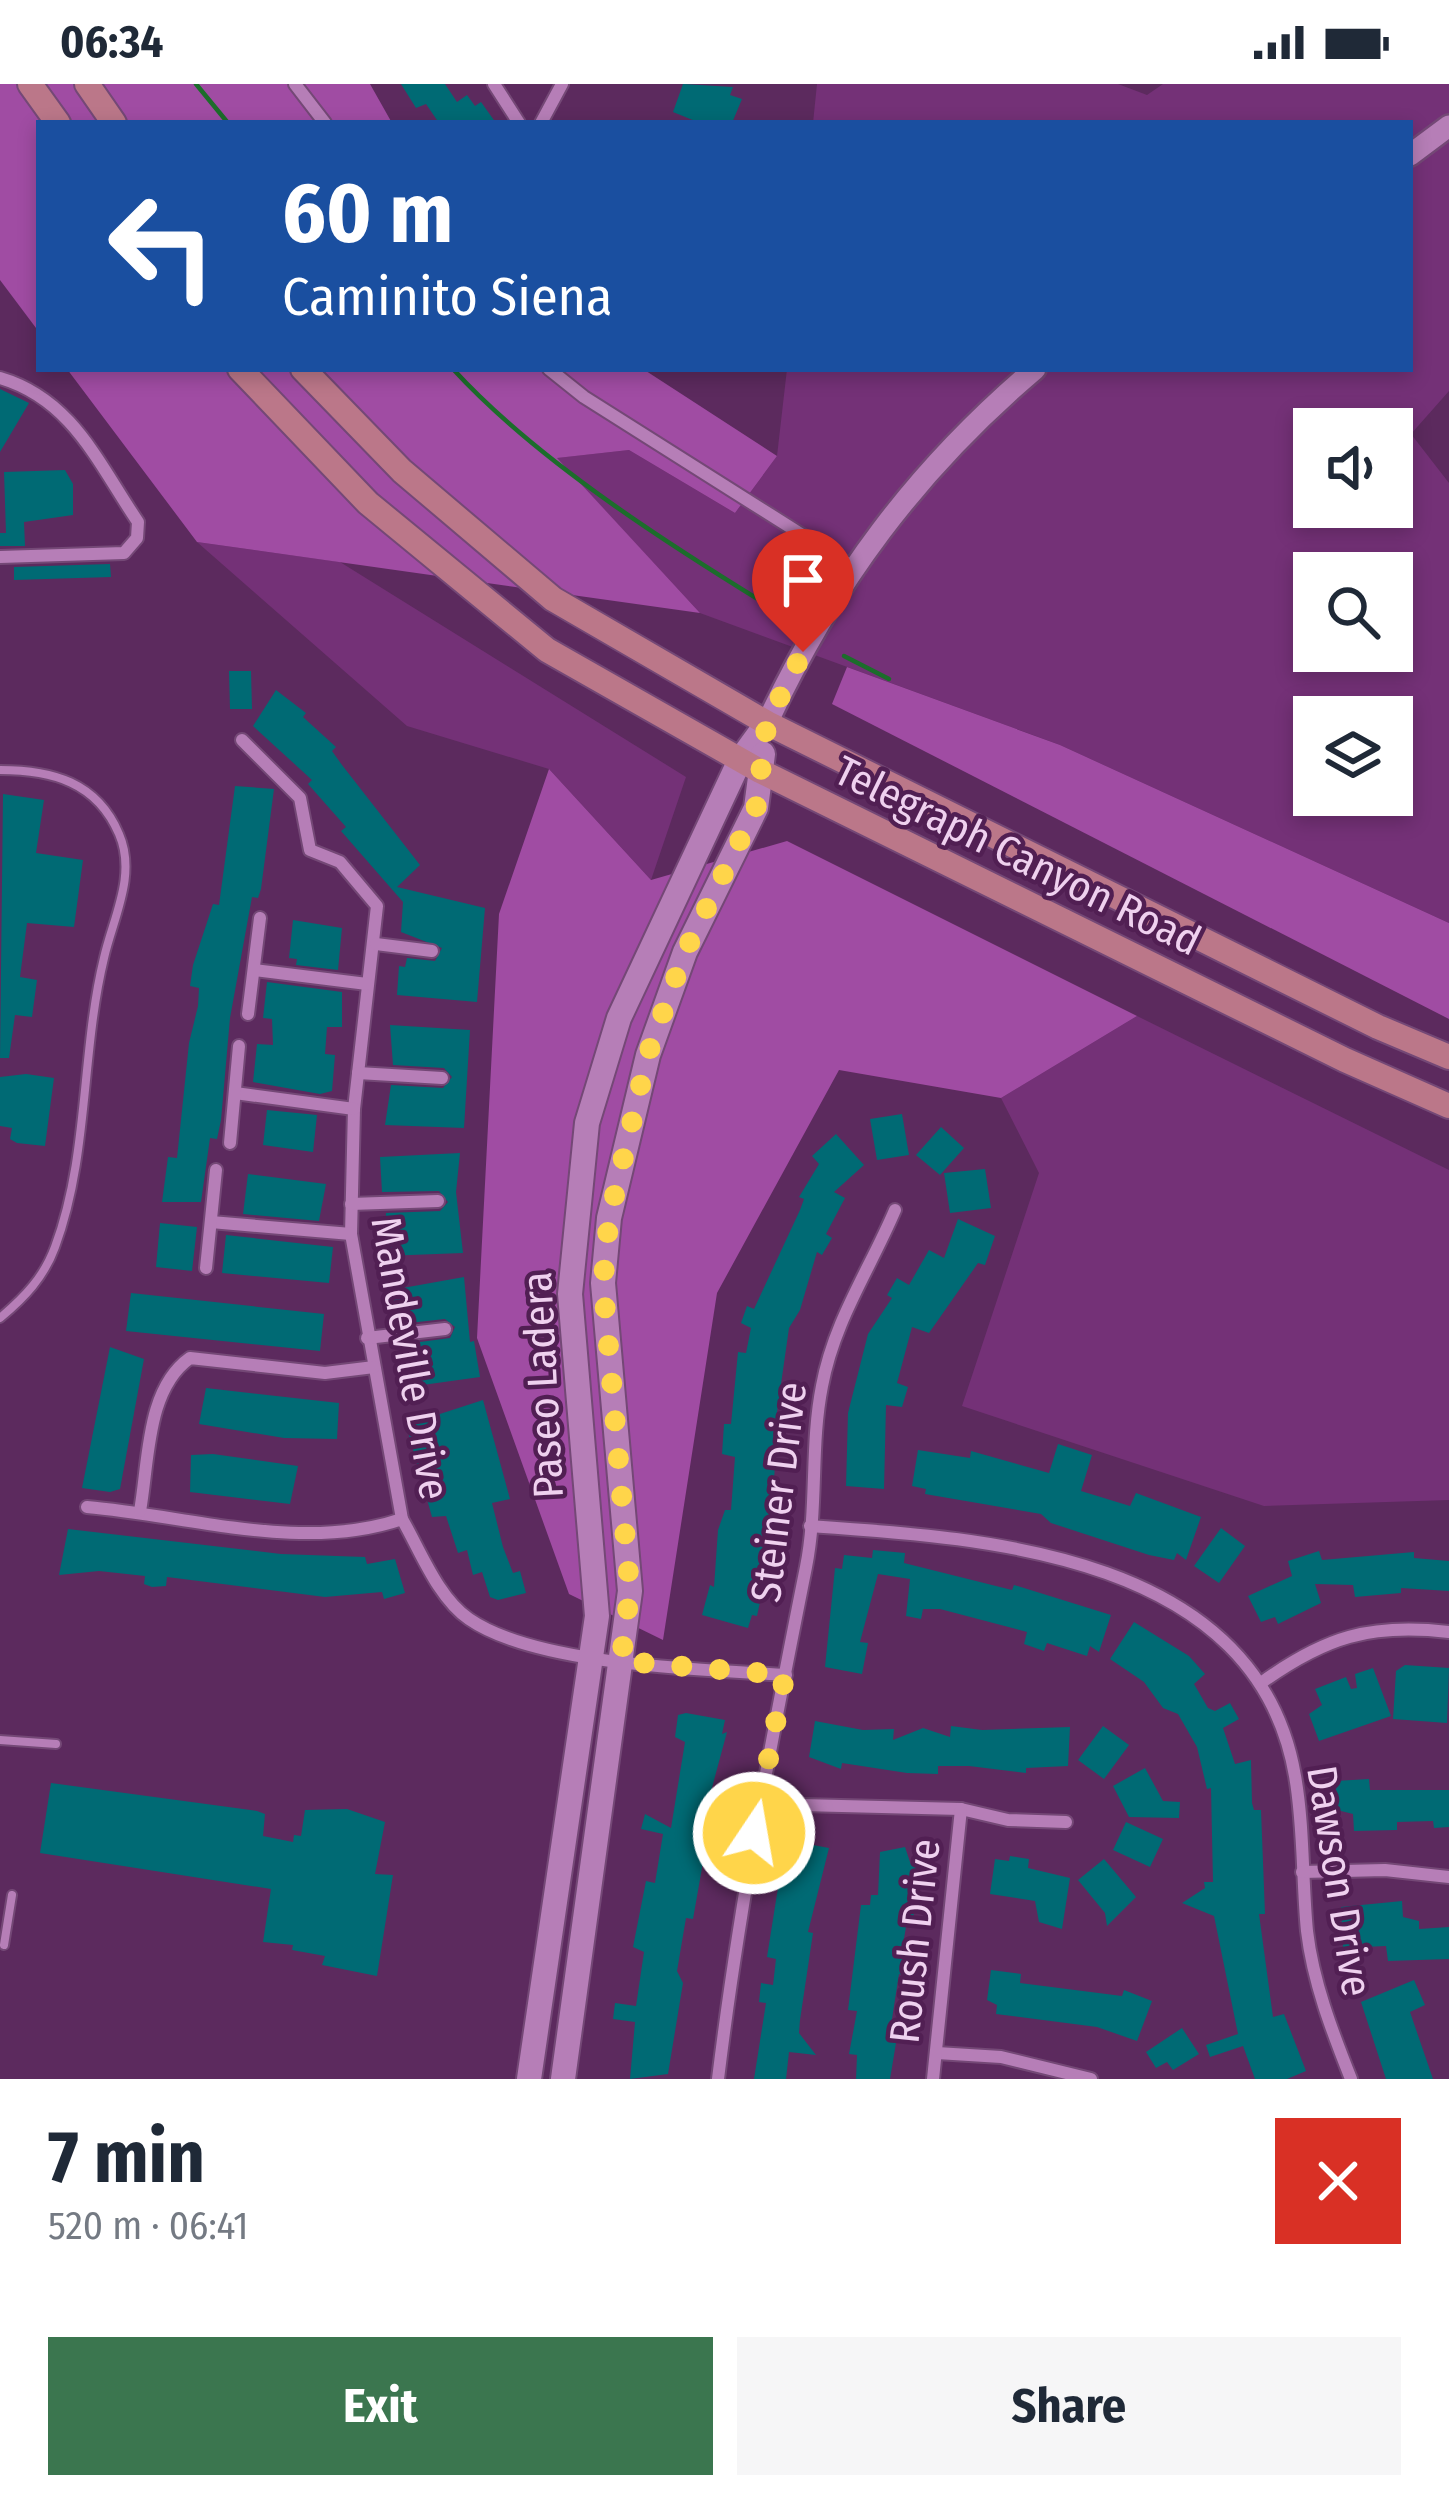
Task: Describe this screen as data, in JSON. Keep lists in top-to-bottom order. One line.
{"streets":{"main road":["Telegraph Canyon Road","Paseo Ladera"],"street":["Mandeville Drive","Steiner Drive","Dawson Drive","Roush Drive"]},"crossings":[["Telegraph Canyon Road","Paseo Ladera"],["Mandeville Drive","Paseo Ladera"],["Mandeville Drive","Steiner Drive"],["Steiner Drive","Dawson Drive"]],"page":{"status":"06:34","turn":["60 m","Caminito Siena"],"heading":["7 min","520 m · 06:41"],"buttons":["Exit","Share"]}}
